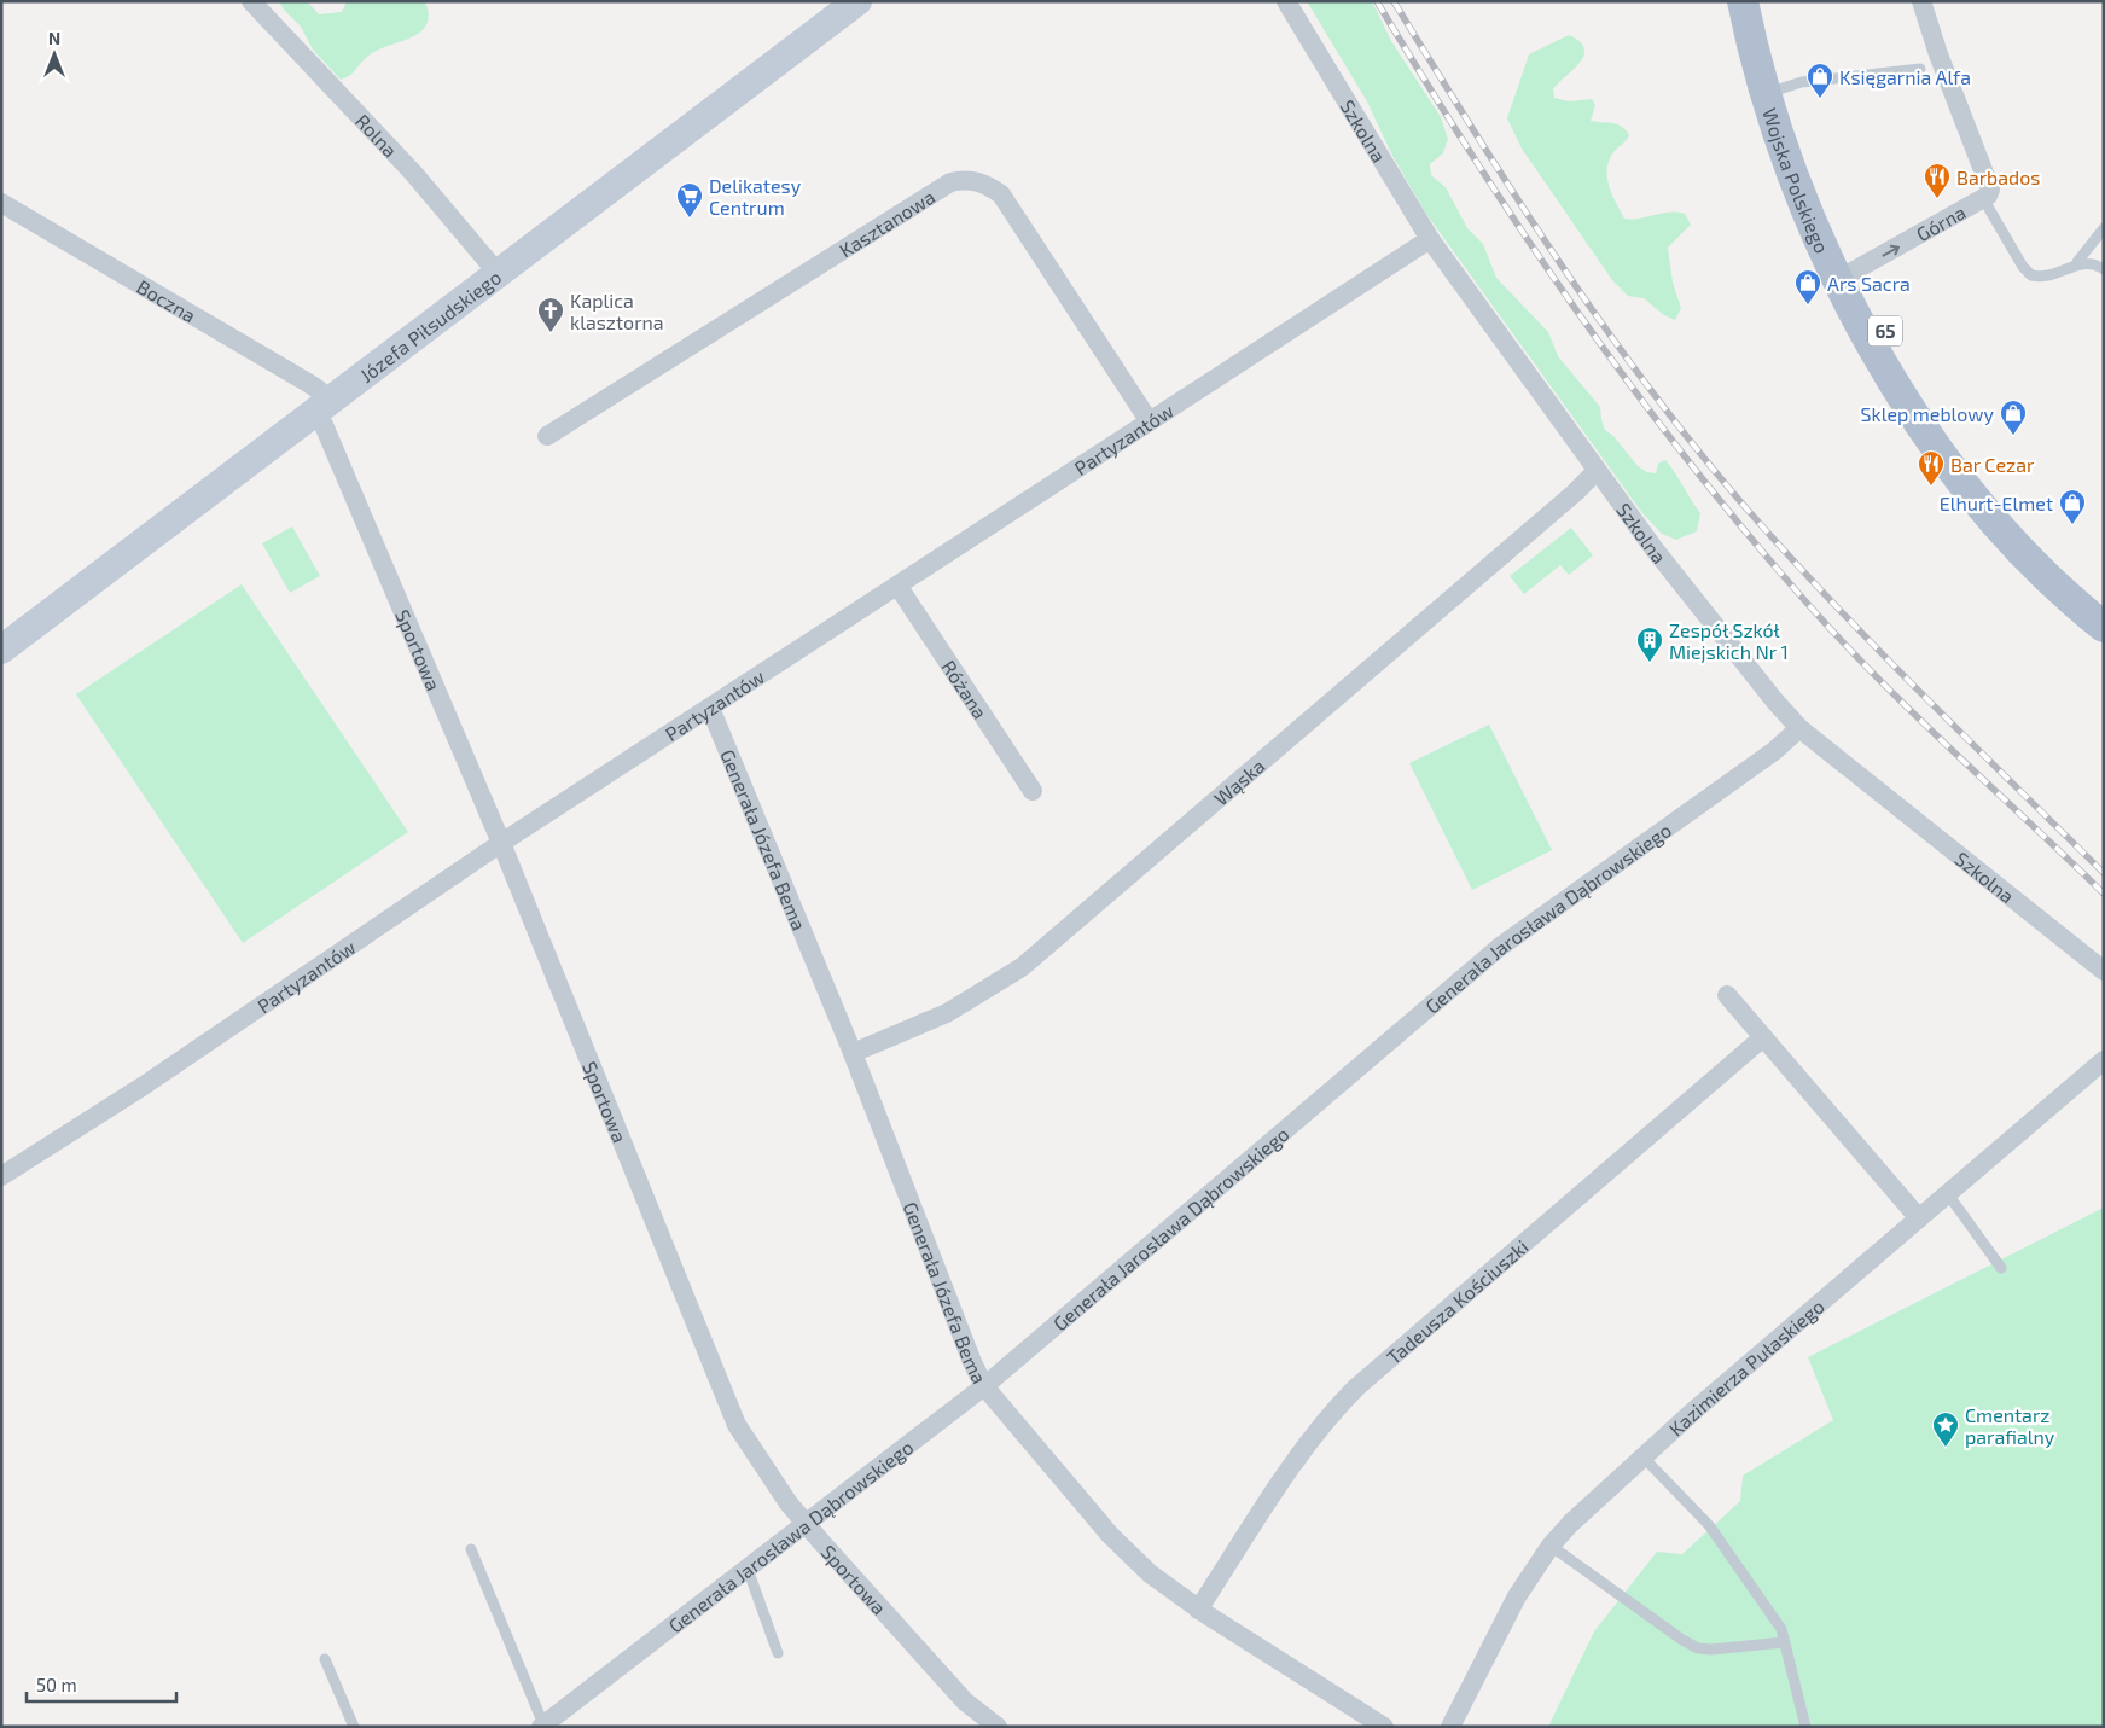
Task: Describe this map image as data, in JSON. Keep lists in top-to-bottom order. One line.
{"streets":{"main road":["Wojska Polskiego","Józefa Piłsudskiego","65"],"street":["Szkolna","Rolna","Kasztanowa","Górna","Boczna","Partyzantów","Sportowa","Różana","Wąska","Generała Józefa Bema","Generała Jarosława Dąbrowskiego","Tadeusza Kościuszki","Kazimierza Pułaskiego"]},"crossings":[["Szkolna","Partyzantów"],["Szkolna","Wąska"],["Szkolna","Generała Jarosława Dąbrowskiego"],["Rolna","Józefa Piłsudskiego"],["Wojska Polskiego","Górna"],["Kasztanowa","Partyzantów"],["Boczna","Józefa Piłsudskiego"],["Boczna","Sportowa"],["Józefa Piłsudskiego","Sportowa"],["Partyzantów","Sportowa"],["Partyzantów","Różana"],["Partyzantów","Generała Józefa Bema"],["Sportowa","Generała Jarosława Dąbrowskiego"],["Wąska","Generała Józefa Bema"],["Generała Józefa Bema","Generała Jarosława Dąbrowskiego"],["Generała Józefa Bema","Tadeusza Kościuszki"]],"one_way":["Górna"],"places":{"shop":["Księgarnia Alfa","Ars Sacra","Sklep meblowy","Elhurt-Elmet"],"restaurant":["Barbados","Bar Cezar"],"supermarket":["Delikatesy Centrum"],"church":["Kaplica klasztorna"],"building":["Zespół Szkół Miejskich Nr 1"],"place":["Cmentarz parafialny"]},"scale_bar":"50 m","north":"top"}
